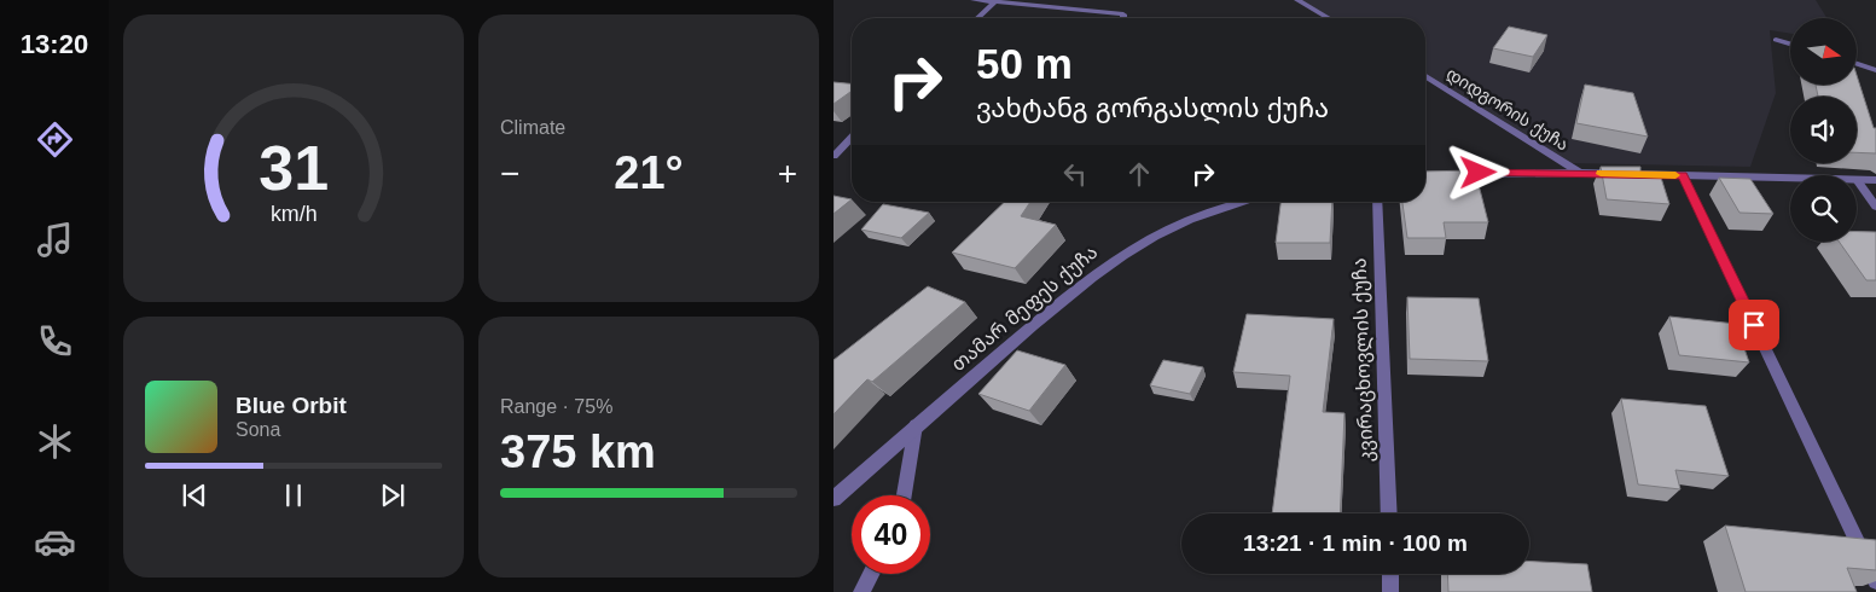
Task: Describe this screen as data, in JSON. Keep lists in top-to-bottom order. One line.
{"streets":{"street":["დიდგორის ქუჩა","თამარ მეფეს ქუჩა","კვირაცხოვლის ქუჩა"]},"north":"right","page":{"tabs":"13:20","tile":["Climate",["Range · 75%","375 km"]],"turn":["50 m","ვახტანგ გორგასლის ქუჩა"],"heat":["−","21°","+"],"song":["Blue Orbit","Sona"],"limit":"40","trip":"13:21 · 1 min · 100 m","gauge":["31","km/h"]}}
